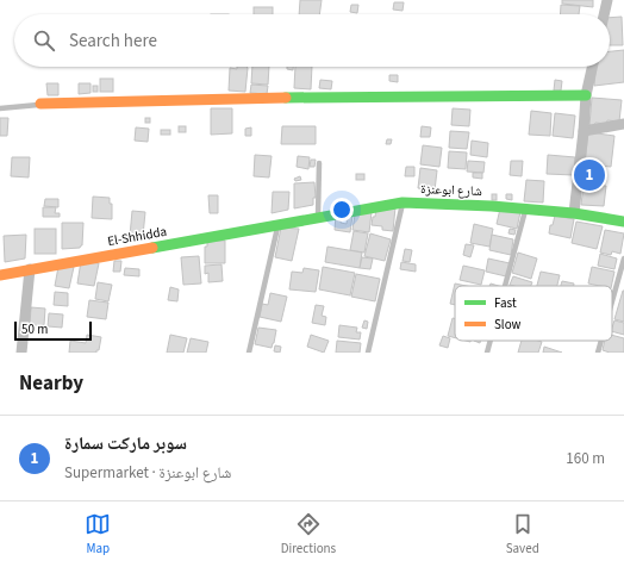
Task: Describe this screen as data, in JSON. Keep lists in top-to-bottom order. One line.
{"streets":{"street":["شارع ابوعنزة","El-Shhidda"]},"crossings":[["شارع ابوعنزة","El-Shhidda"]],"legend":["Fast","Slow"],"scale_bar":"50 m","page":{"search":"Search here","pins":"1","scale":"50 m","heading":"Nearby","list":[{"mark":"1","name":"سوبر ماركت سمارة","note":"Supermarket · شارع ابوعنزة","value":"160 m"}],"nav":["Map","Directions","Saved"]}}
